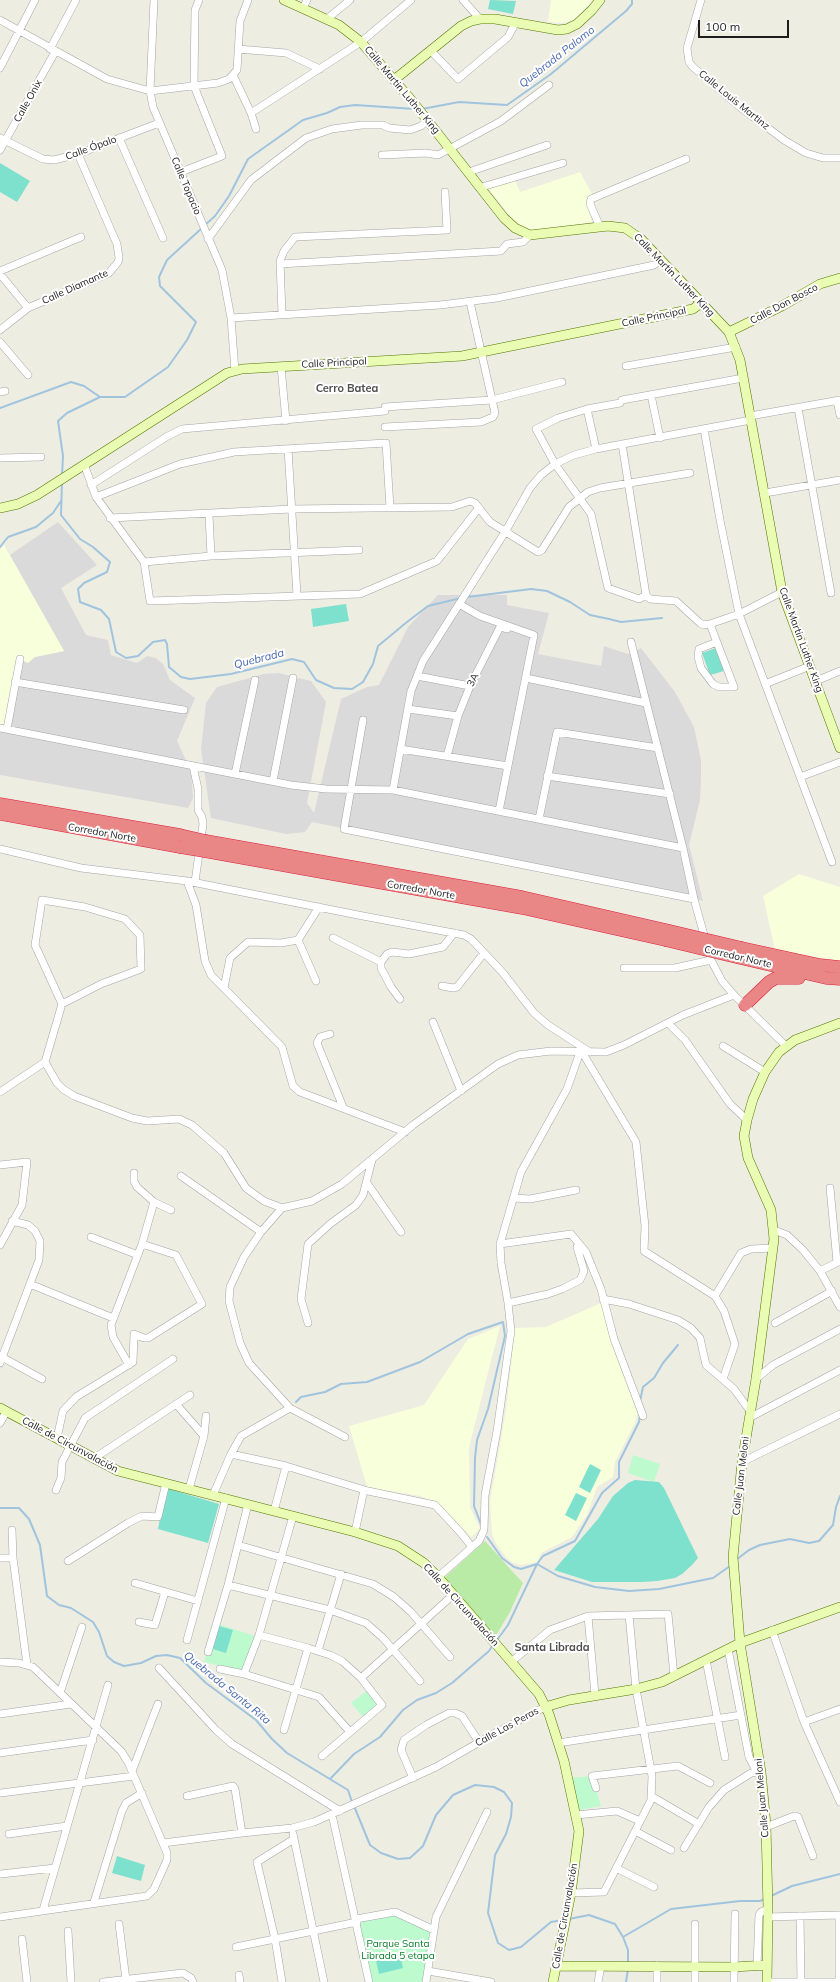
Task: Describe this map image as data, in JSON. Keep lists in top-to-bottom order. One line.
{"streets":{"highway":["Corredor Norte"],"street":["Calle Martin Luther King","Calle Louis Martinz","Calle Onix","Calle Ópalo","Calle Topacio","Calle Diamante","Calle Don Bosco","Calle Principal","3A","Calle de Circunvalación","Calle Juan Meloni","Calle Las Peras"]},"crossings":[["Calle Martin Luther King","Calle Don Bosco"],["Calle Martin Luther King","Calle Principal"],["Calle Onix","Calle Ópalo"],["Calle Ópalo","Calle Topacio"],["Calle Ópalo","Calle Diamante"],["Calle Topacio","Calle Principal"],["Calle de Circunvalación","Calle Las Peras"],["Calle Juan Meloni","Calle Las Peras"]],"districts":["Cerro Batea","Santa Librada"],"water":["Quebrada Palomo","Quebrada","Quebrada Santa Rita"],"parks":["Parque Santa Librada 5 etapa"],"scale_bar":"100 m"}
